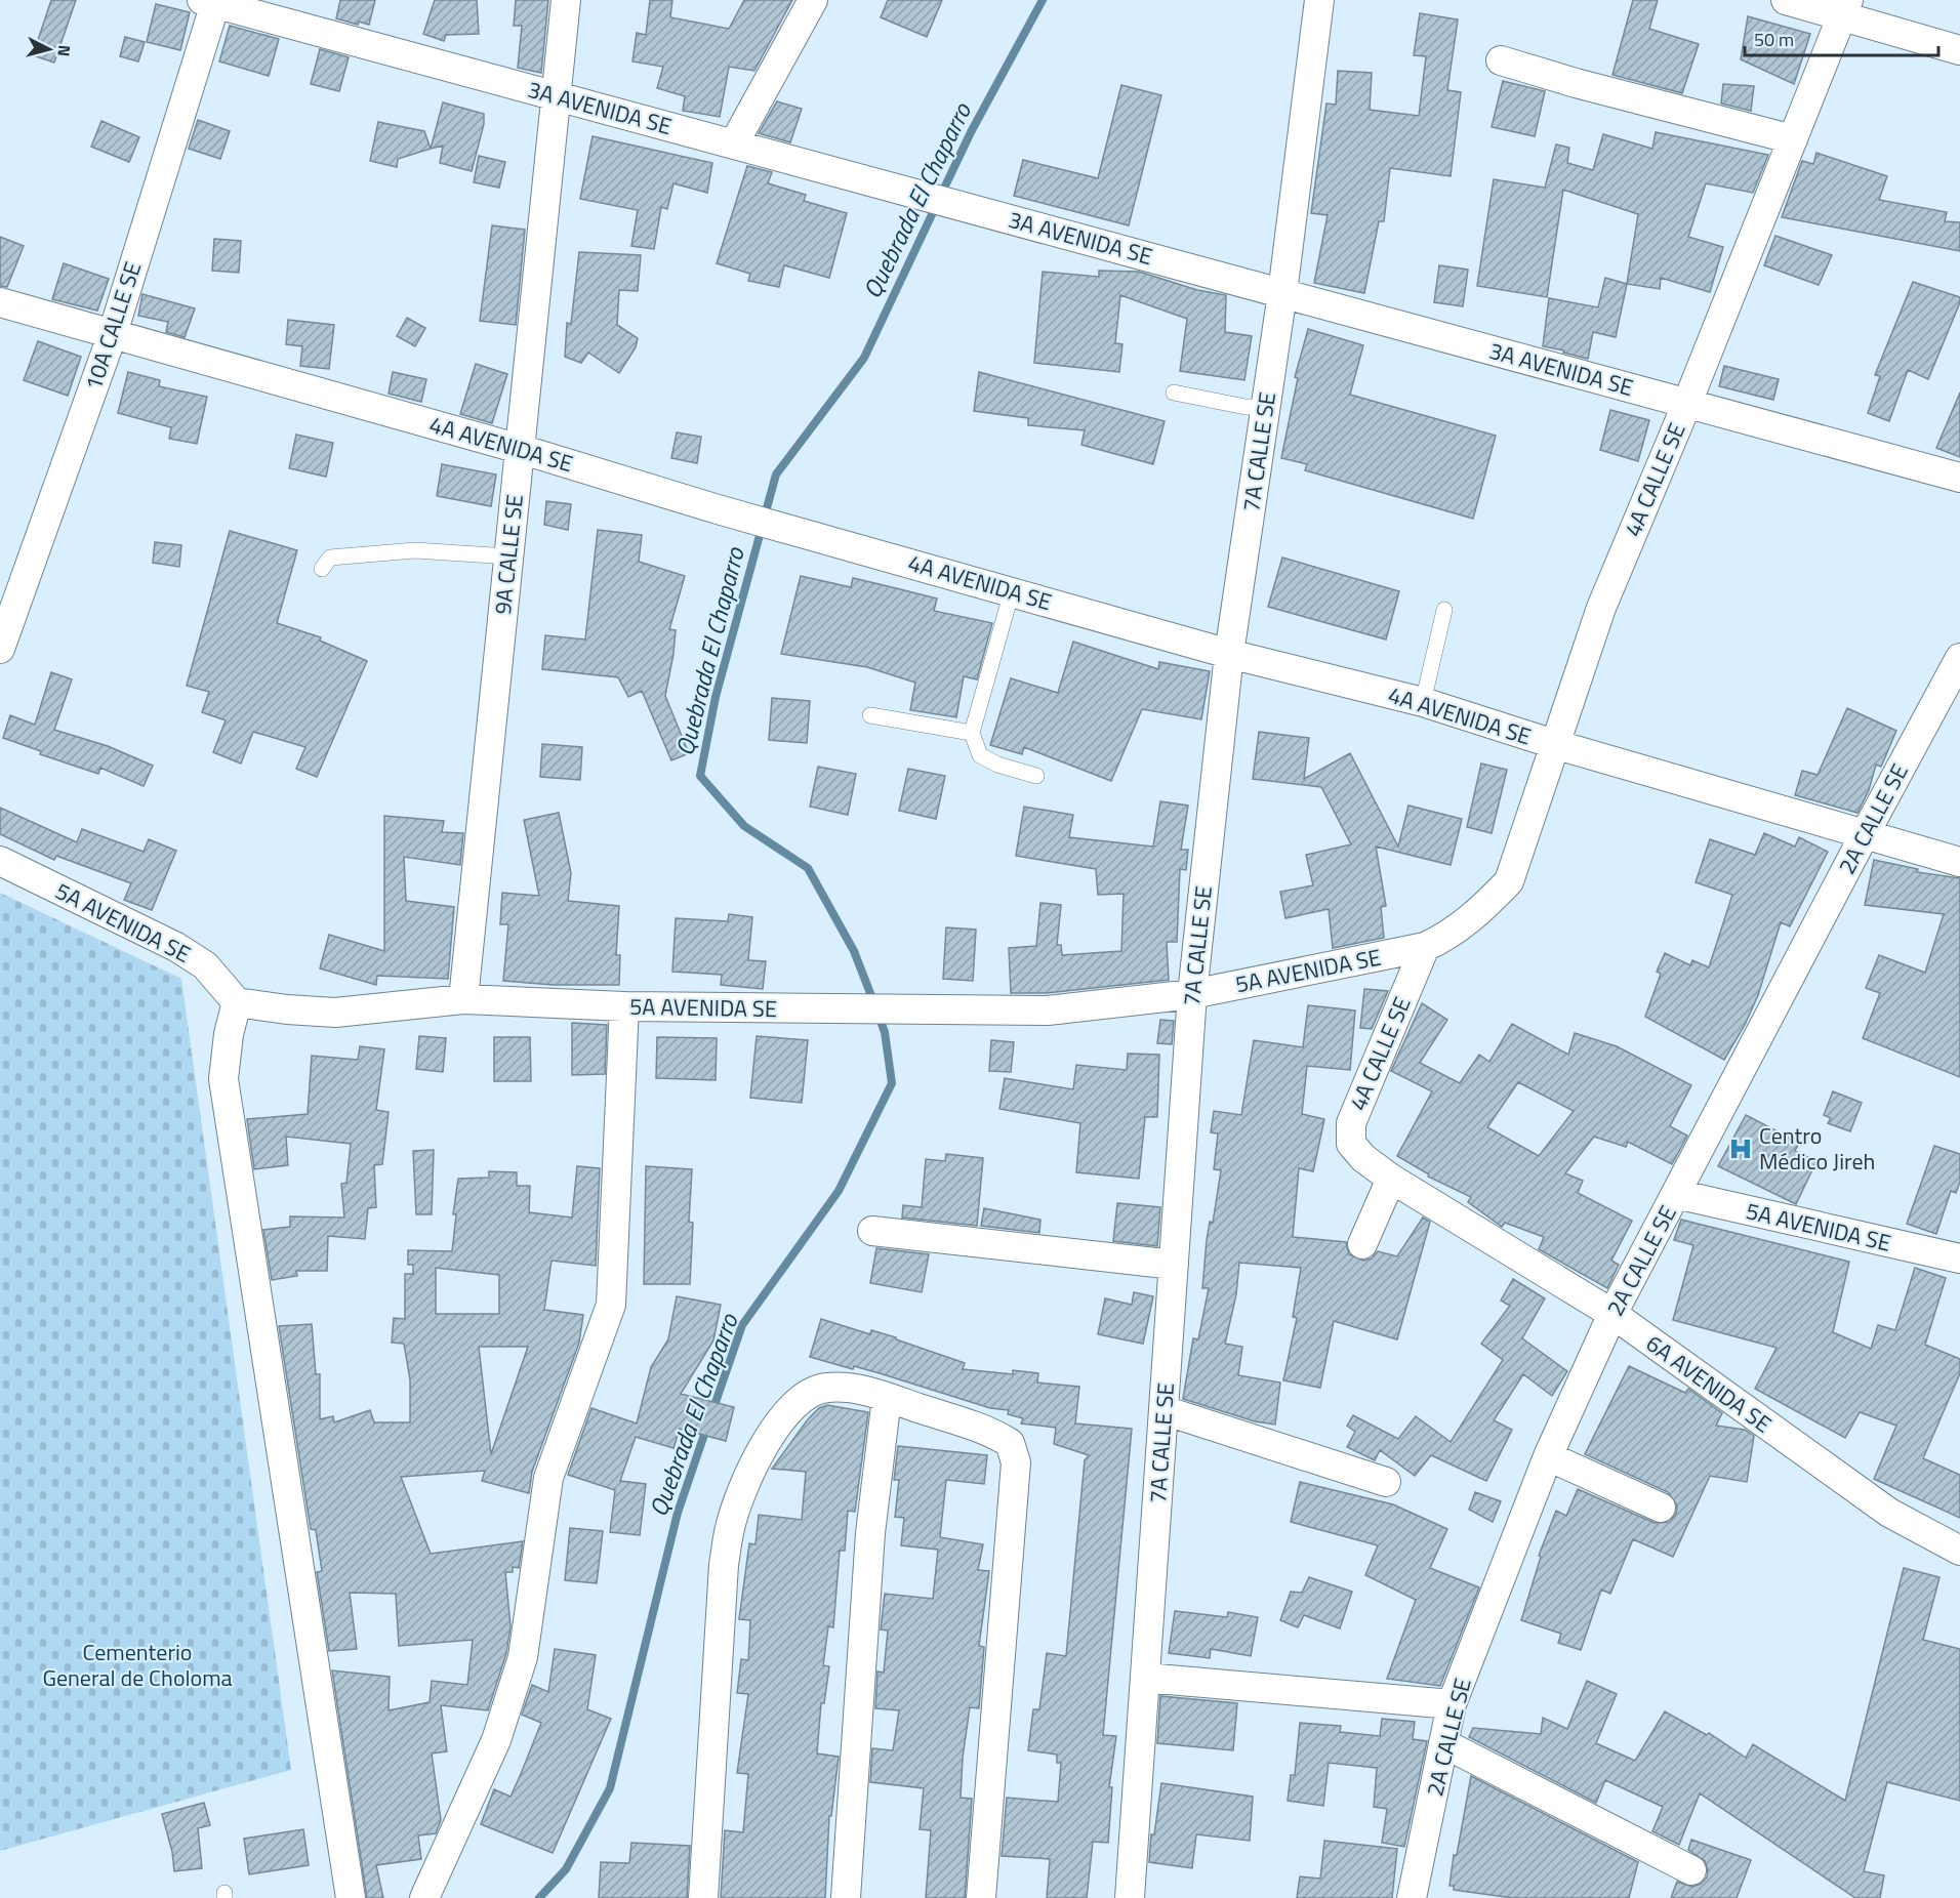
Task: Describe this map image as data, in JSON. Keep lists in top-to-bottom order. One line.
{"streets":{"street":["3A AVENIDA SE","10A CALLE SE","4A AVENIDA SE","7A CALLE SE","4A CALLE SE","9A CALLE SE","2A CALLE SE","5A AVENIDA SE","6A AVENIDA SE"]},"crossings":[["3A AVENIDA SE","10A CALLE SE"],["3A AVENIDA SE","7A CALLE SE"],["3A AVENIDA SE","4A CALLE SE"],["3A AVENIDA SE","9A CALLE SE"],["10A CALLE SE","4A AVENIDA SE"],["4A AVENIDA SE","7A CALLE SE"],["4A AVENIDA SE","4A CALLE SE"],["4A AVENIDA SE","9A CALLE SE"],["4A AVENIDA SE","2A CALLE SE"],["7A CALLE SE","5A AVENIDA SE"],["4A CALLE SE","5A AVENIDA SE"],["4A CALLE SE","6A AVENIDA SE"],["9A CALLE SE","5A AVENIDA SE"],["2A CALLE SE","5A AVENIDA SE"],["2A CALLE SE","6A AVENIDA SE"]],"water":["Quebrada El Chaparro"],"parks":["Cementerio General de Choloma"],"places":{"hospital":["Centro Médico Jireh"]},"scale_bar":"50 m","north":"right"}
